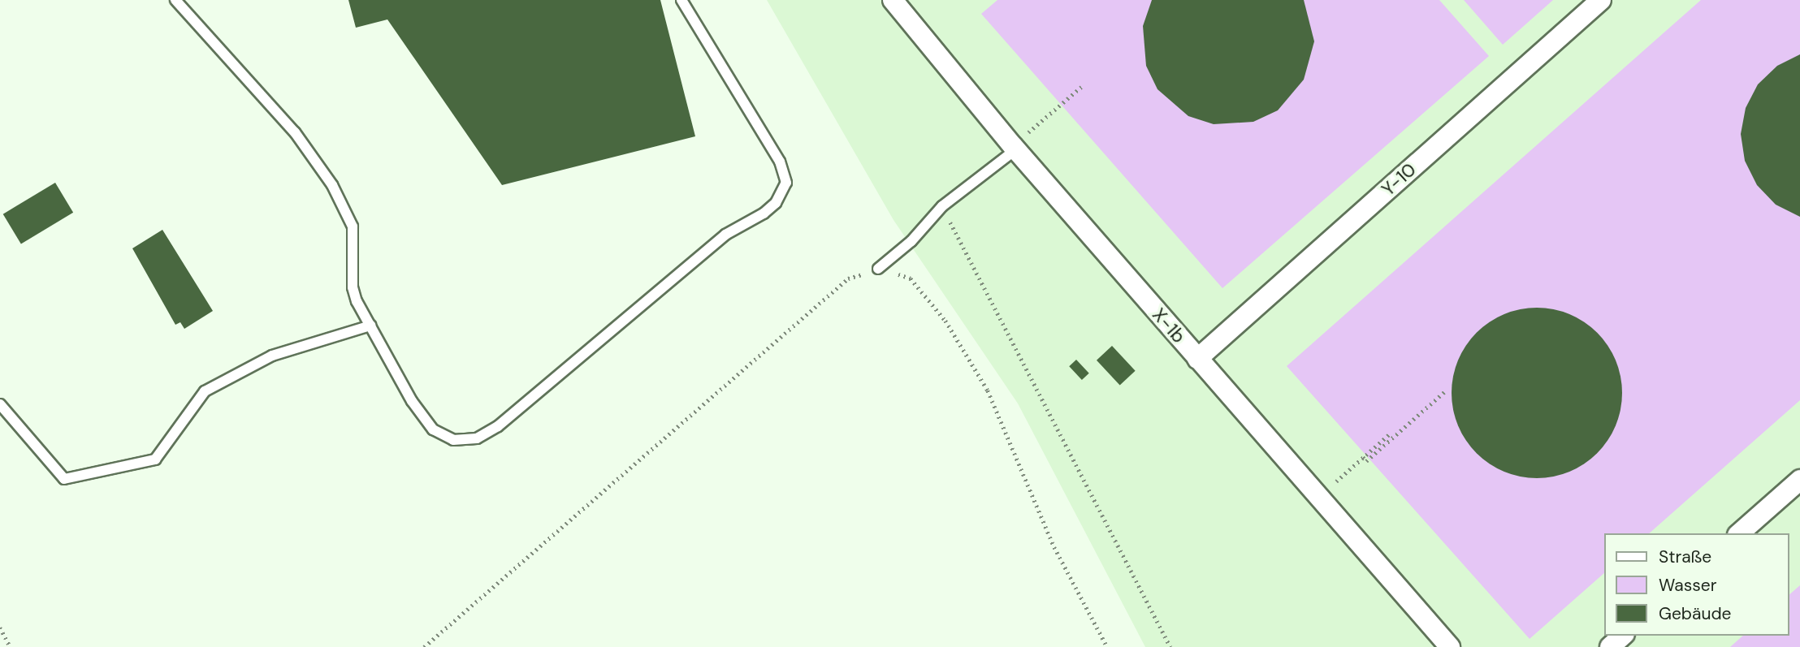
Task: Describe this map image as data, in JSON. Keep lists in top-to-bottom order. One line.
{"streets":{"street":["Y-10","X-1b"]},"crossings":[["Y-10","X-1b"]],"legend":["Straße","Wasser","Gebäude"]}
